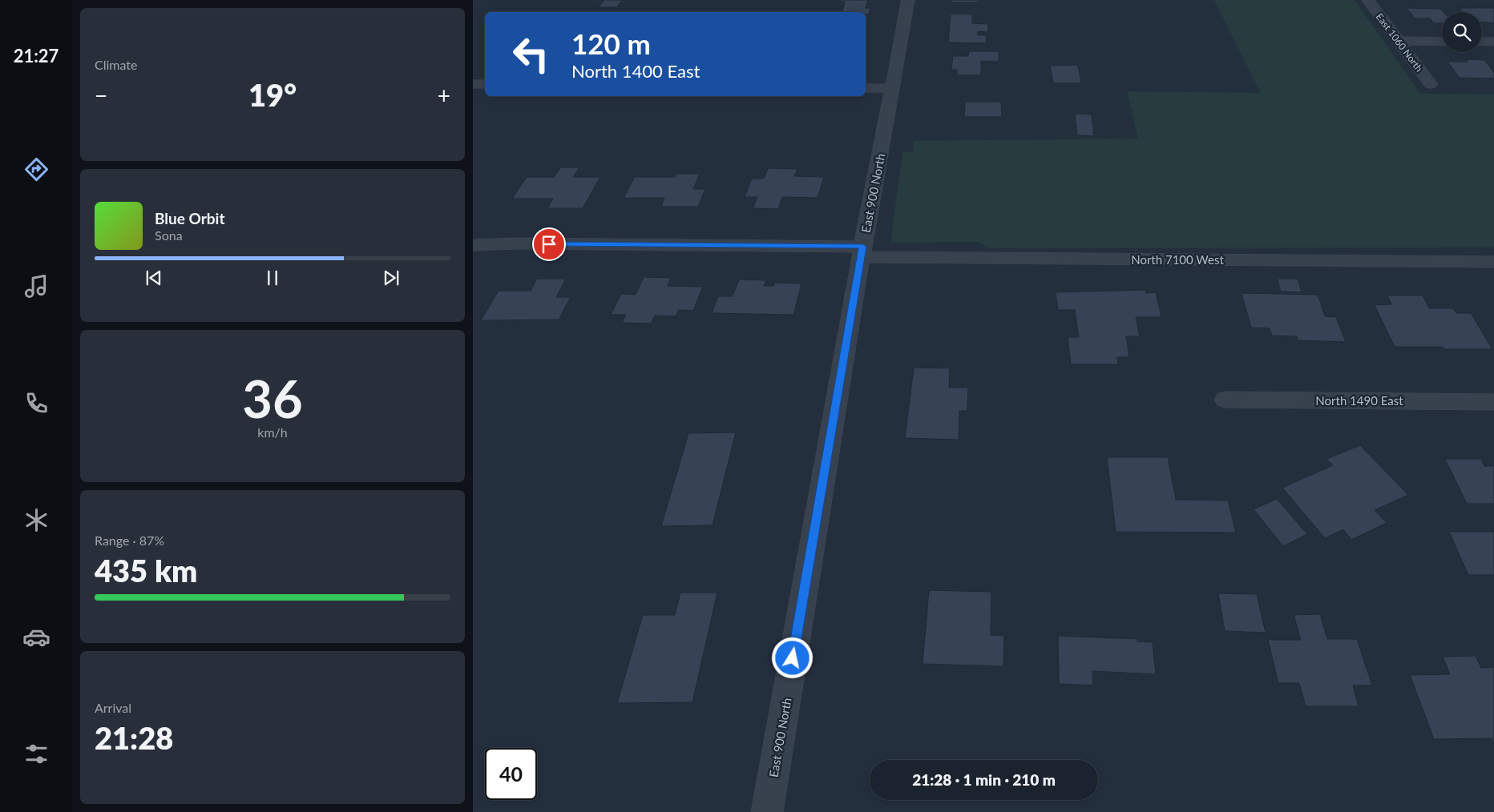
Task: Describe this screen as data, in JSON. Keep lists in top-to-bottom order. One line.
{"streets":{"street":["East 1060 North","East 900 North","North 7100 West","North 1490 East"]},"crossings":[["East 900 North","North 7100 West"]],"page":{"tabs":"21:27","tile":["Climate",["36","km/h"],["Range · 87%","435 km"],["Arrival","21:28"]],"turn":["120 m","North 1400 East"],"heat":["−","19°","+"],"song":["Blue Orbit","Sona"],"limit":"40","trip":"21:28 · 1 min · 210 m"}}
